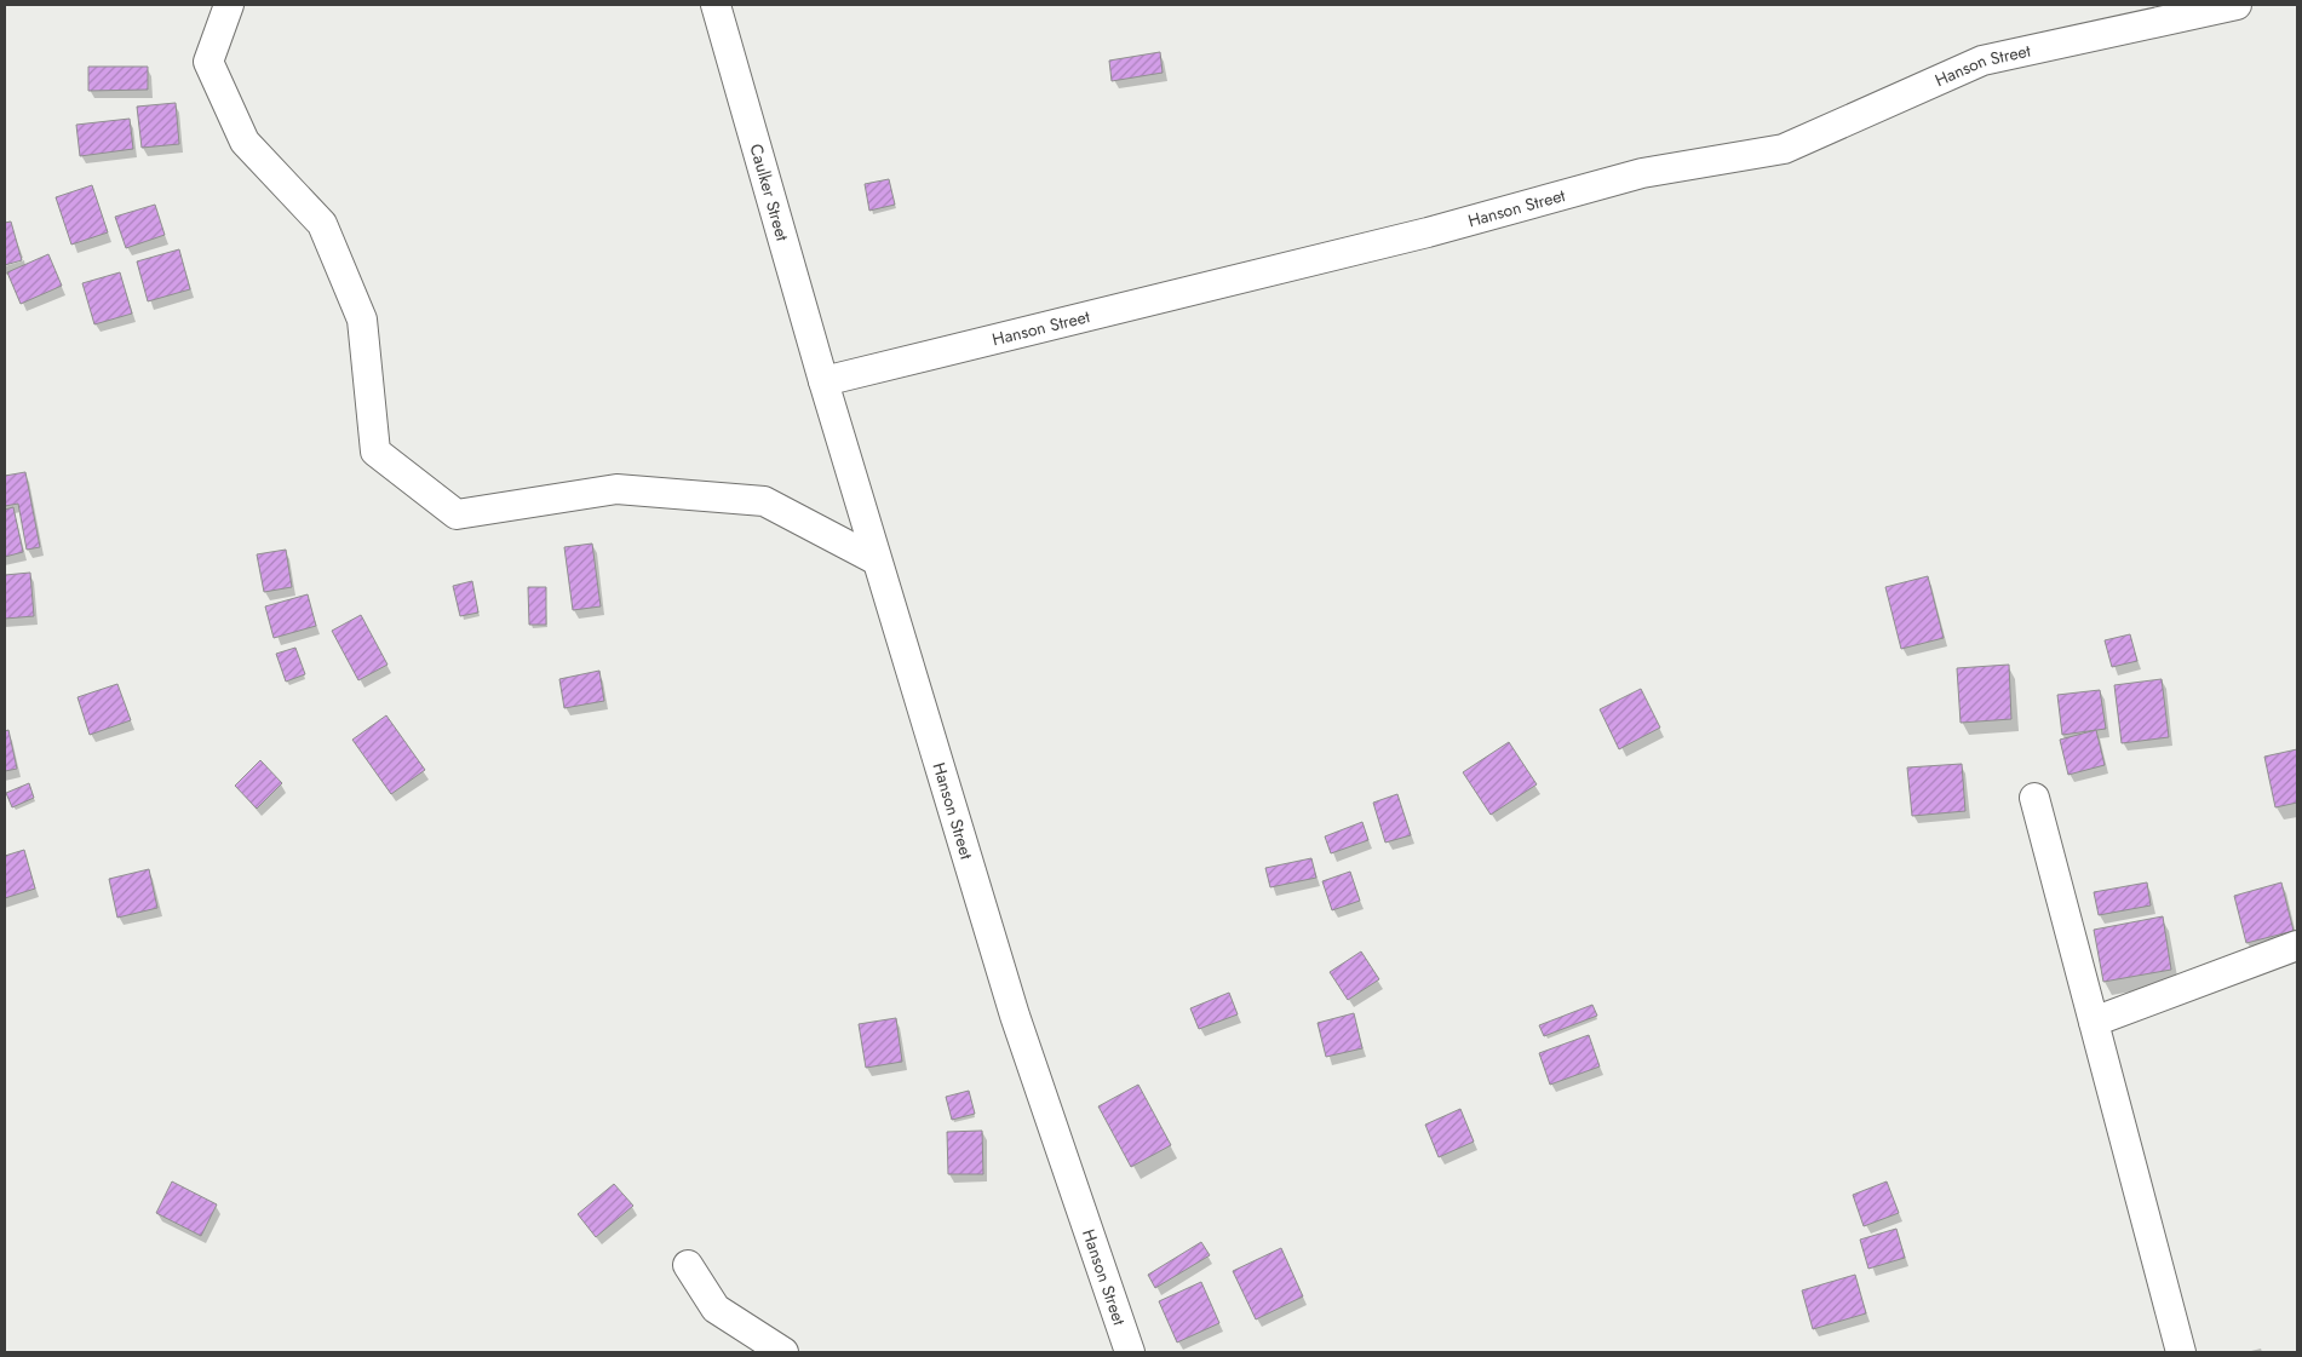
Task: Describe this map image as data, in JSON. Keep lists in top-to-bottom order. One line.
{"streets":{"street":["Hanson Street","Caulker Street"]},"crossings":[["Hanson Street","Caulker Street"]]}
